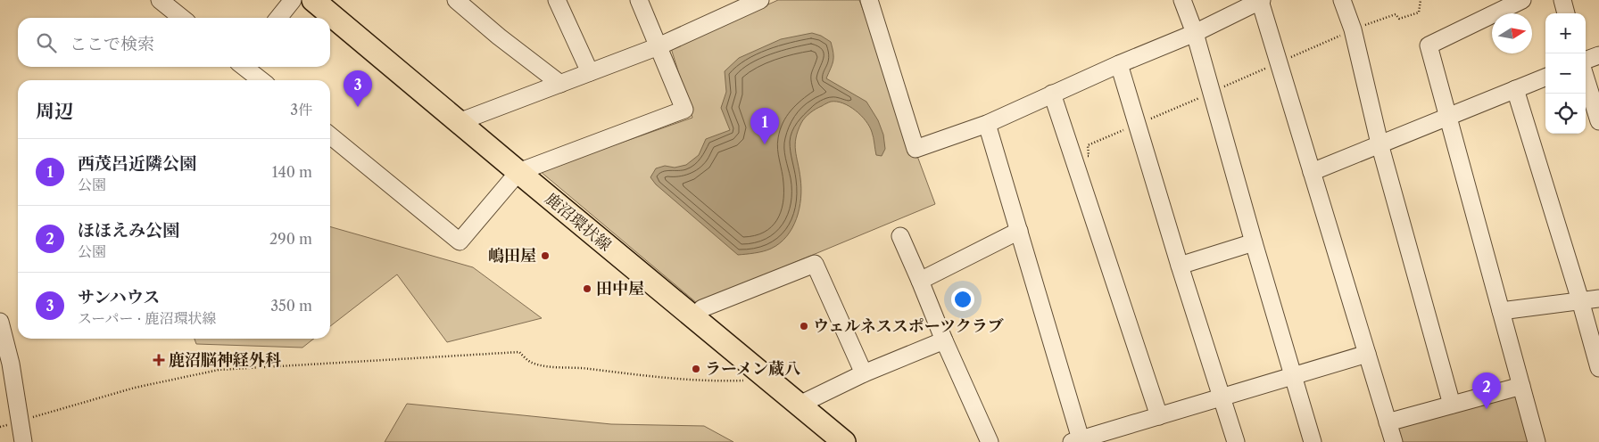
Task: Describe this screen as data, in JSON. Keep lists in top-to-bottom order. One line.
{"streets":{"main road":["鹿沼環状線"]},"places":{"other":["嶋田屋","田中屋","ウェルネススポーツクラブ","ラーメン蔵八"],"health":["鹿沼脳神経外科"]},"north":"right","page":{"map_buttons":["+","−"],"search":"ここで検索","pins":["3","1","2"],"heading":["周辺","3件"],"list":[{"mark":"1","name":"西茂呂近隣公園","note":"公園","value":"140 m"},{"mark":"2","name":"ほほえみ公園","note":"公園","value":"290 m"},{"mark":"3","name":"サンハウス","note":"スーパー · 鹿沼環状線","value":"350 m"}]}}
